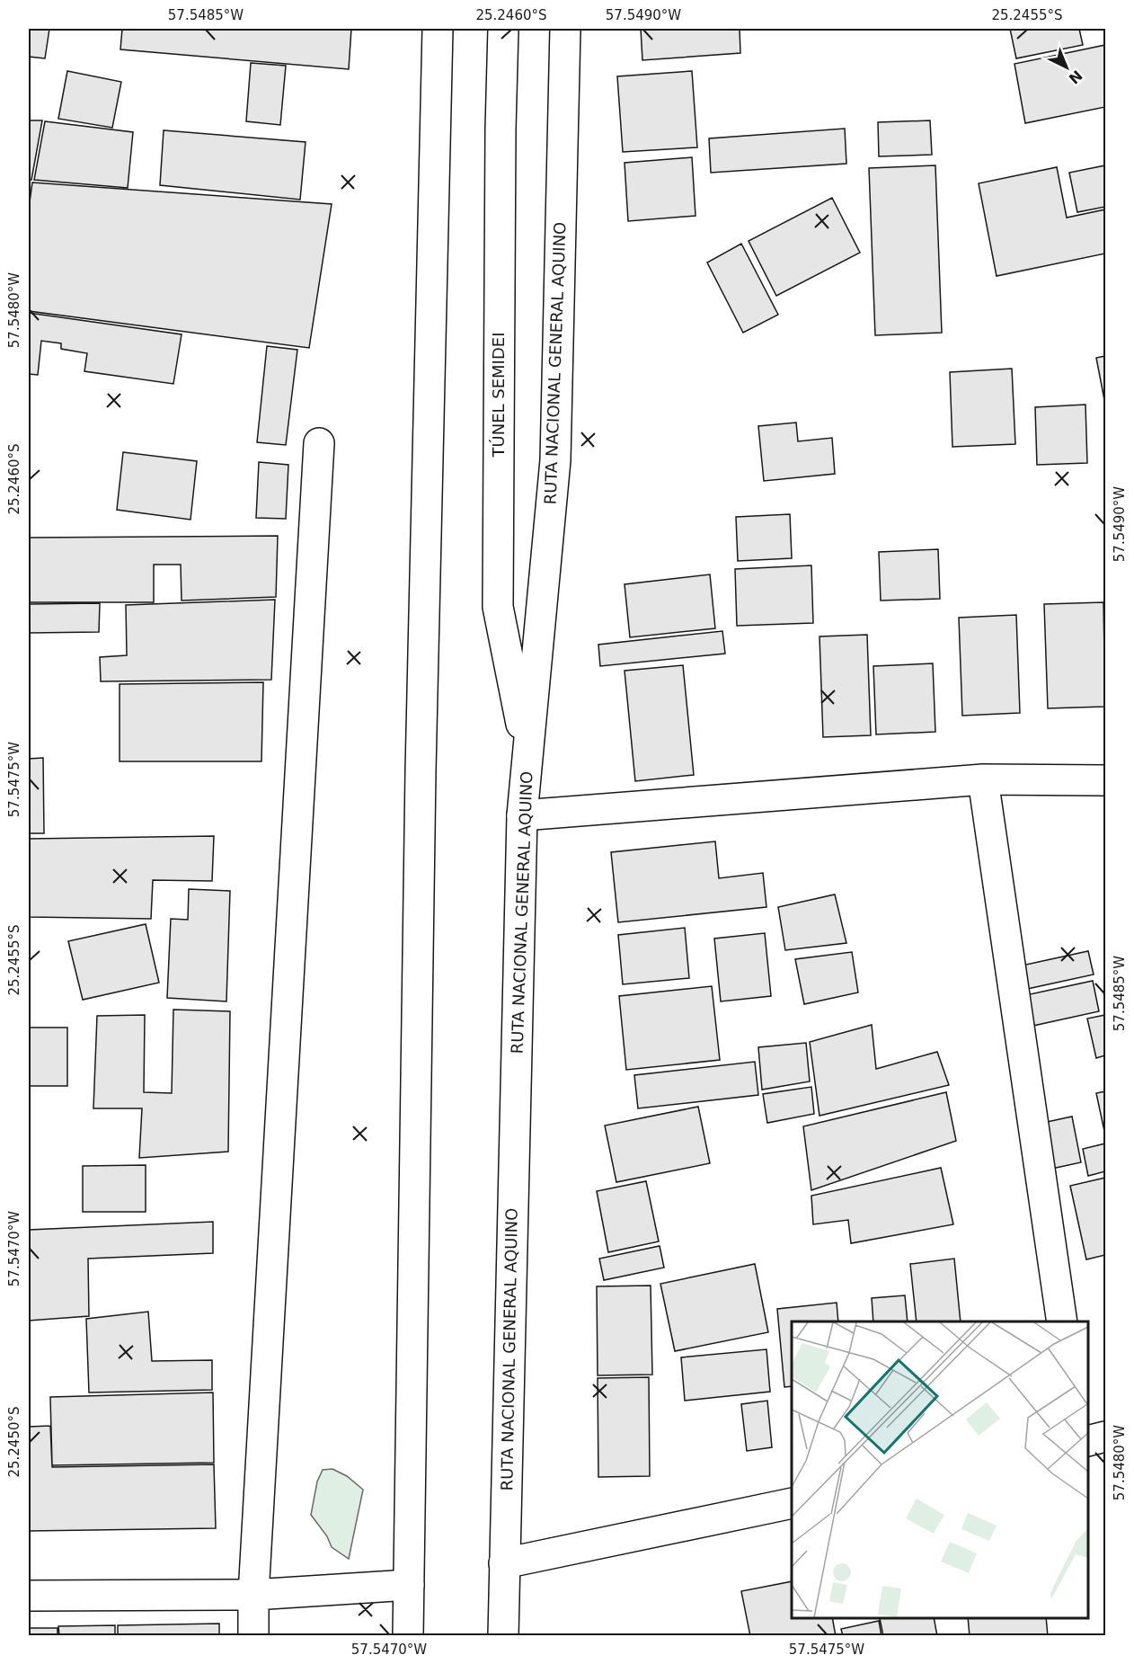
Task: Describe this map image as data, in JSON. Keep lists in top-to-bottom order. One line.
{"streets":{"main road":["RUTA NACIONAL GENERAL AQUINO","TÚNEL SEMIDEI"]},"crossings":[["RUTA NACIONAL GENERAL AQUINO","TÚNEL SEMIDEI"]],"north":"bottom right","coordinates":["57.5485°W","25.2460°S","57.5490°W","25.2455°S","57.5480°W","57.5475°W","57.5470°W","25.2450°S"]}
